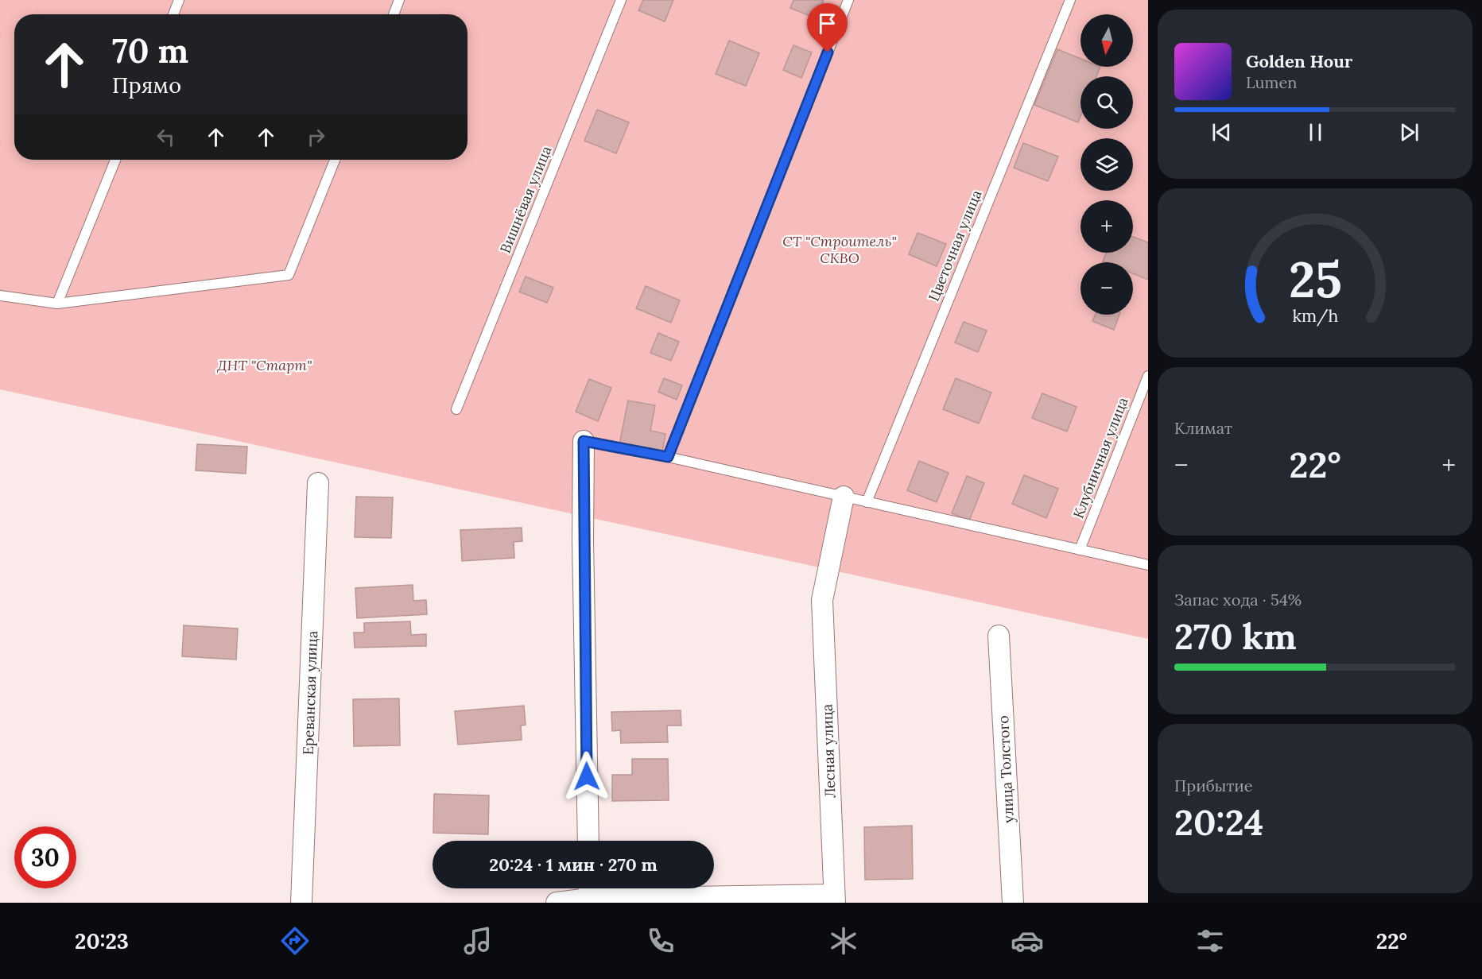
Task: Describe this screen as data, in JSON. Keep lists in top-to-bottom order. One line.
{"streets":{"street":["Ереванская улица","Лесная улица","улица Толстого"],"lane":["Вишнёвая улица","Цветочная улица","Клубничная улица"]},"parks":["СТ \"Строитель\" СКВО","ДНТ \"Старт\""],"north":"bottom","page":{"map_buttons":["+","−"],"turn":["70 m","Прямо"],"song":["Golden Hour","Lumen"],"tile":["Климат",["Запас хода · 54%","270 km"],["Прибытие","20:24"]],"heat":["−","22°","+"],"limit":"30","trip":"20:24 · 1 мин · 270 m","tabs":["20:23","22°"],"gauge":["25","km/h"]}}
